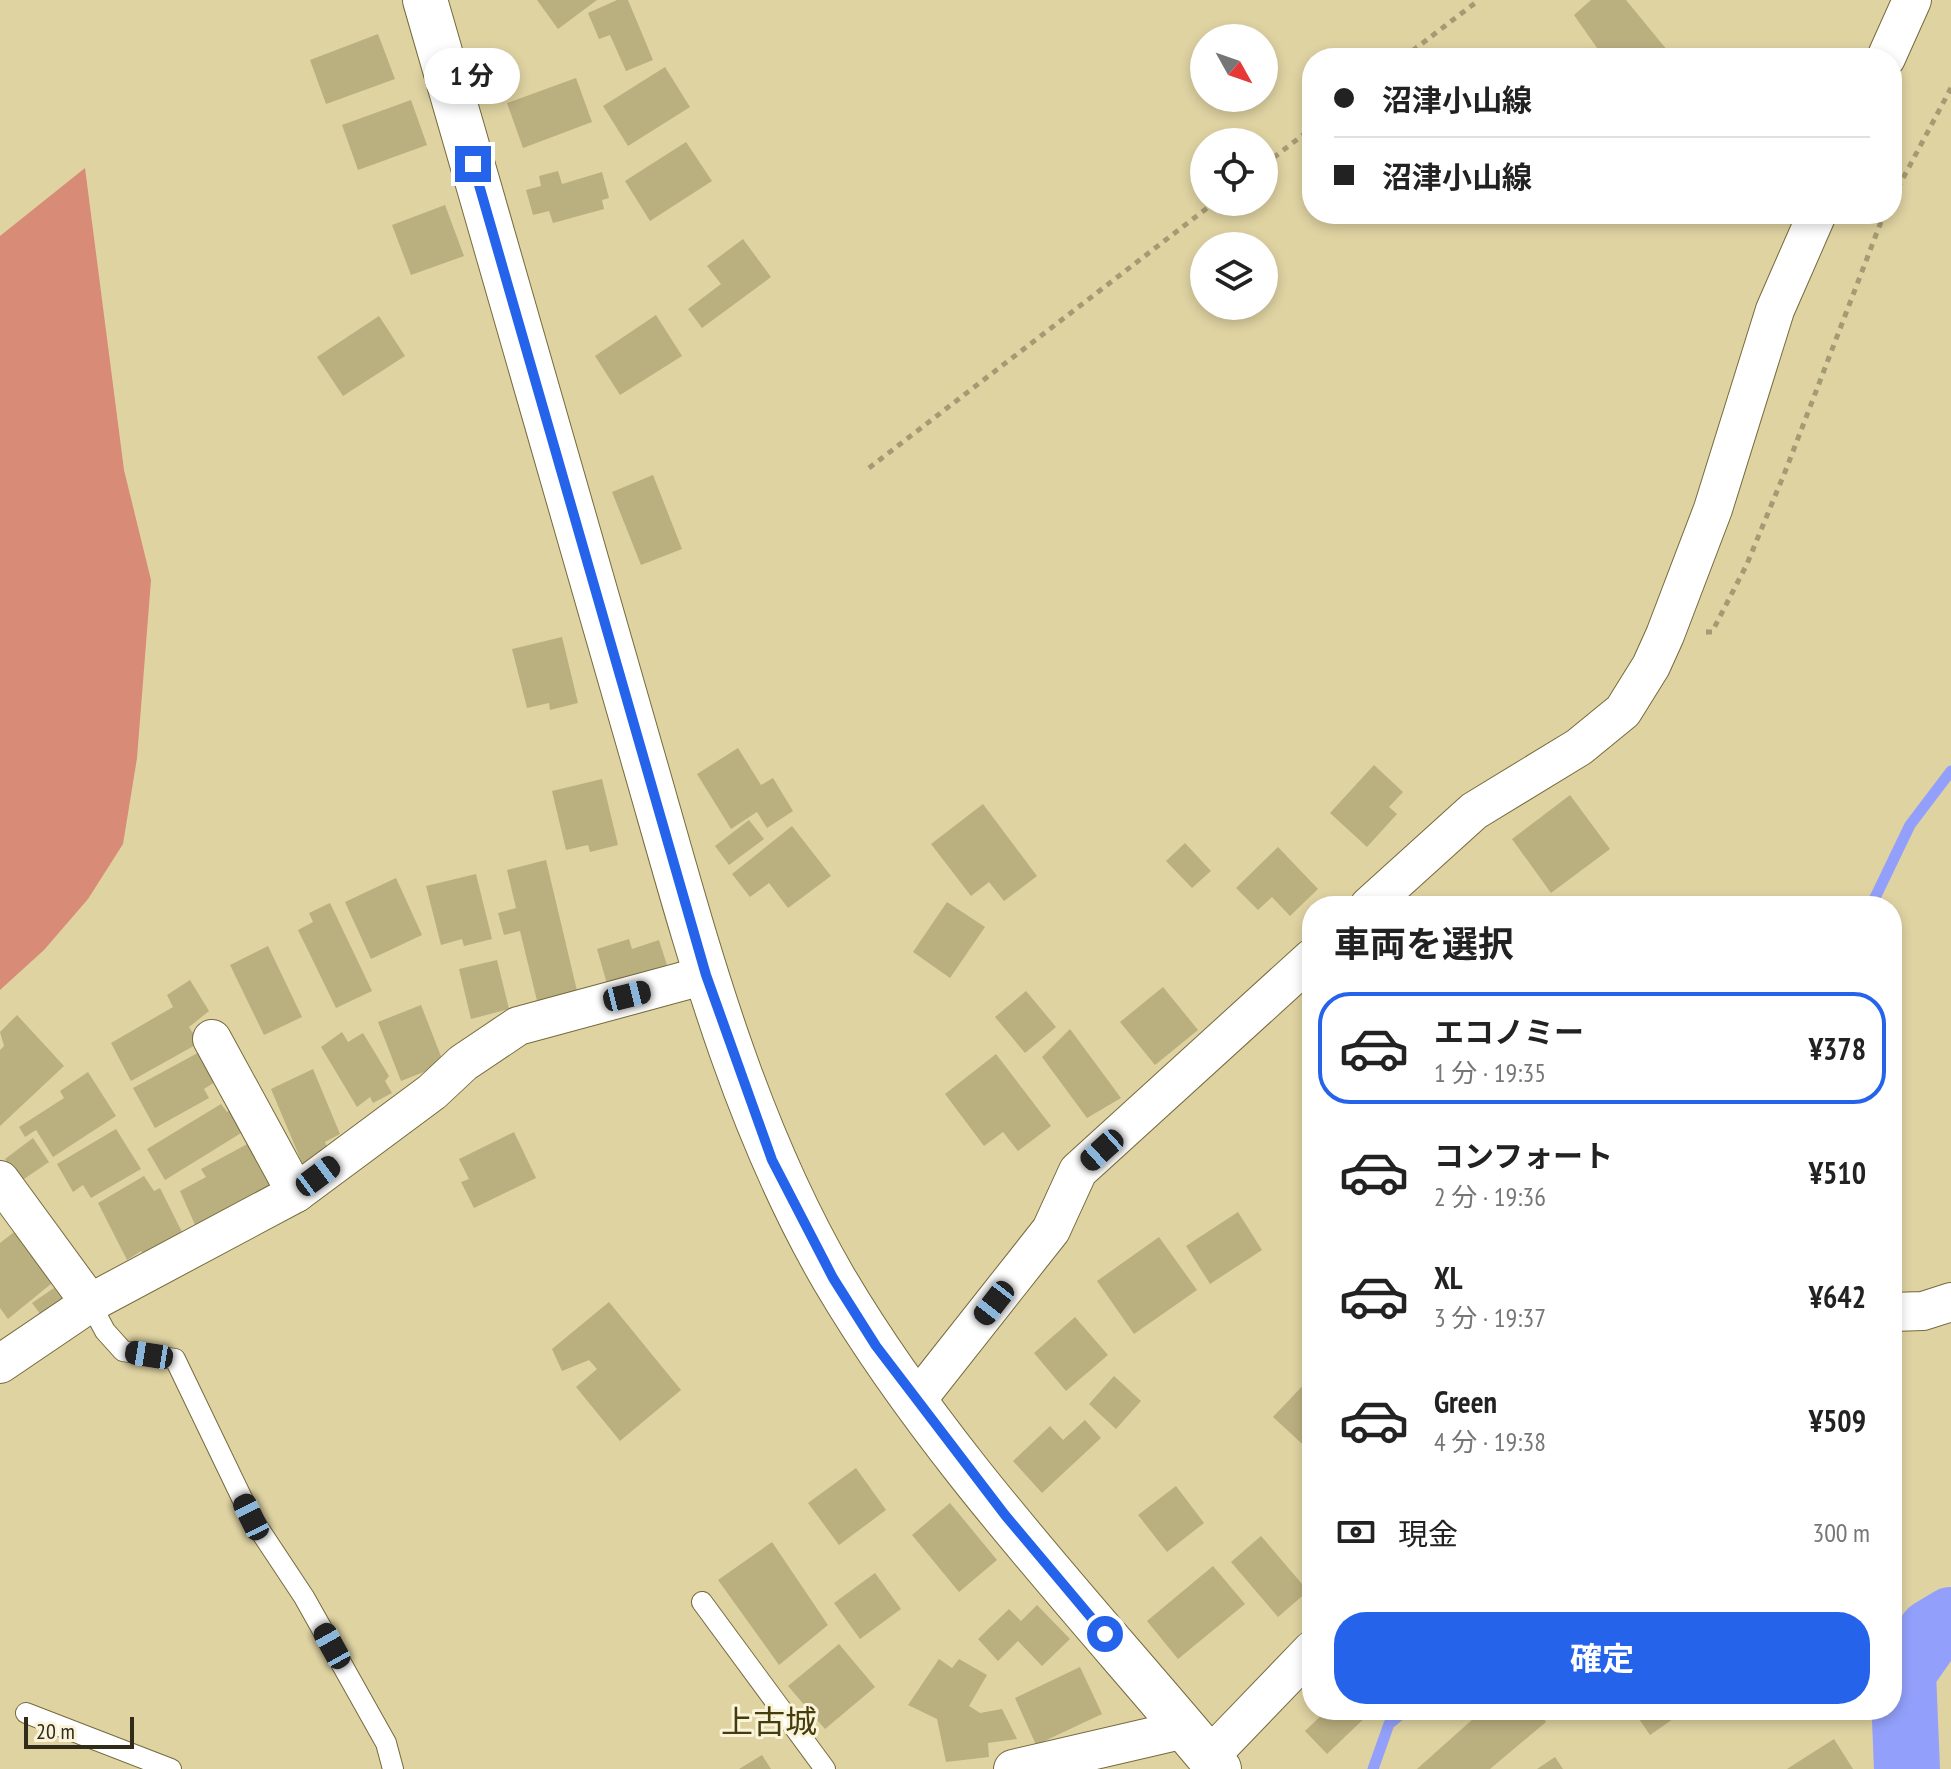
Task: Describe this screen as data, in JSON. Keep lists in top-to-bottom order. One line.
{"districts":["上古城"],"scale_bar":"20 m","north":"bottom right","page":{"bubble":"1 分","banner":["沼津小山線","沼津小山線"],"heading":"車両を選択","list":[{"name":"エコノミー","note":"1 分 · 19:35","value":"¥378"},{"name":"コンフォート","note":"2 分 · 19:36","value":"¥510"},{"name":"XL","note":"3 分 · 19:37","value":"¥642"},{"name":"Green","note":"4 分 · 19:38","value":"¥509"}],"pay":["現金","300 m"],"buttons":"確定","scale":"20 m"}}
